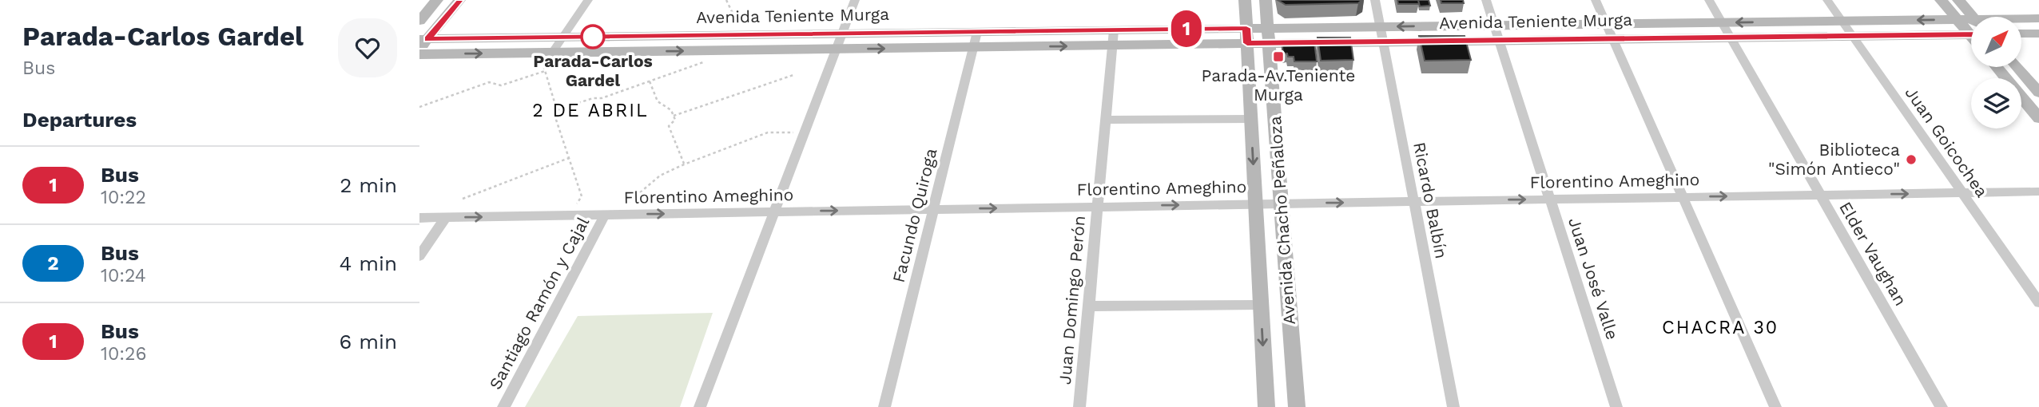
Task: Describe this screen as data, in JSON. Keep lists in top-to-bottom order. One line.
{"streets":{"main road":["Avenida Teniente Murga","Avenida Chacho Peñaloza"],"street":["Juan Goicochea","Florentino Ameghino","Ricardo Balbín","Facundo Quiroga","Elder Vaughan","Juan José Valle","Juan Domingo Perón","Santiago Ramón y Cajal"]},"crossings":[["Avenida Teniente Murga","Juan Goicochea"],["Avenida Teniente Murga","Ricardo Balbín"],["Avenida Teniente Murga","Facundo Quiroga"],["Avenida Teniente Murga","Avenida Chacho Peñaloza"],["Avenida Teniente Murga","Elder Vaughan"],["Avenida Teniente Murga","Juan José Valle"],["Avenida Teniente Murga","Juan Domingo Perón"],["Juan Goicochea","Florentino Ameghino"],["Florentino Ameghino","Ricardo Balbín"],["Florentino Ameghino","Facundo Quiroga"],["Florentino Ameghino","Avenida Chacho Peñaloza"],["Florentino Ameghino","Elder Vaughan"],["Florentino Ameghino","Juan José Valle"],["Florentino Ameghino","Juan Domingo Perón"],["Florentino Ameghino","Santiago Ramón y Cajal"]],"one_way":["Florentino Ameghino"],"districts":["2 DE ABRIL","CHACRA 30"],"places":{"other":["Parada-Carlos Gardel","Biblioteca \"Simón Antieco\""],"transit":["Parada-Av.Teniente Murga"]},"lines":["bus line 1"],"north":"top right","page":{"heading":[["Parada-Carlos Gardel","Bus"],"Departures"],"on_map":"1","list":[{"mark":"1","name":"Bus","note":"10:22","value":"2 min"},{"mark":"2","name":"Bus","note":"10:24","value":"4 min"},{"mark":"1","name":"Bus","note":"10:26","value":"6 min"}]}}
